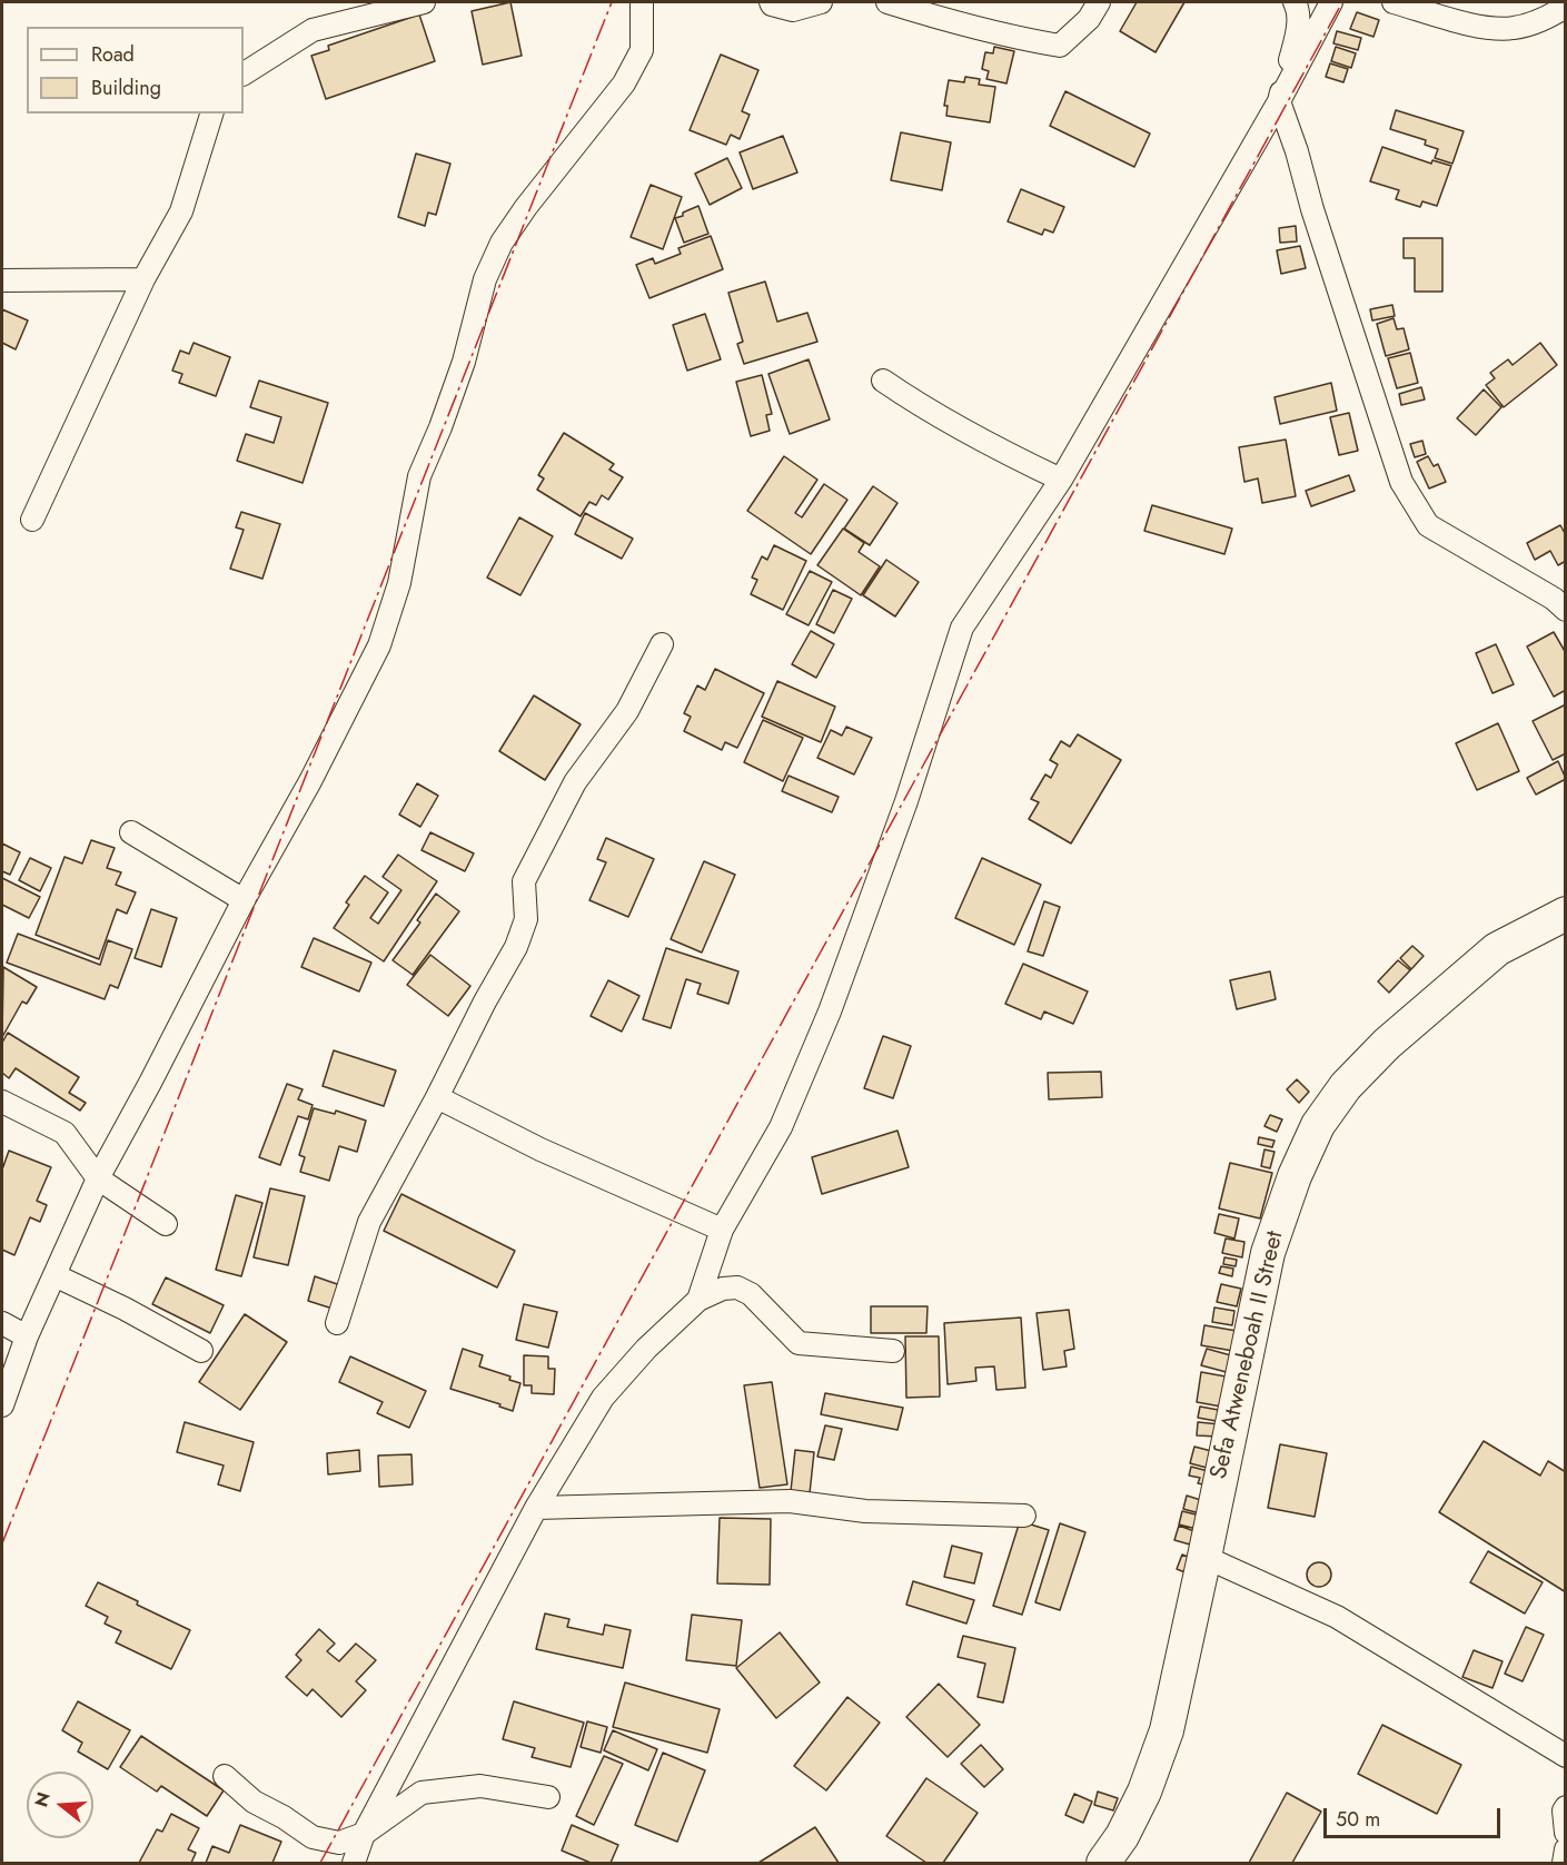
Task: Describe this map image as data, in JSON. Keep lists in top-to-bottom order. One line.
{"streets":{"main road":["Sefa Atweneboah II Street"]},"legend":["Road","Building"],"scale_bar":"50 m","north":"left"}
